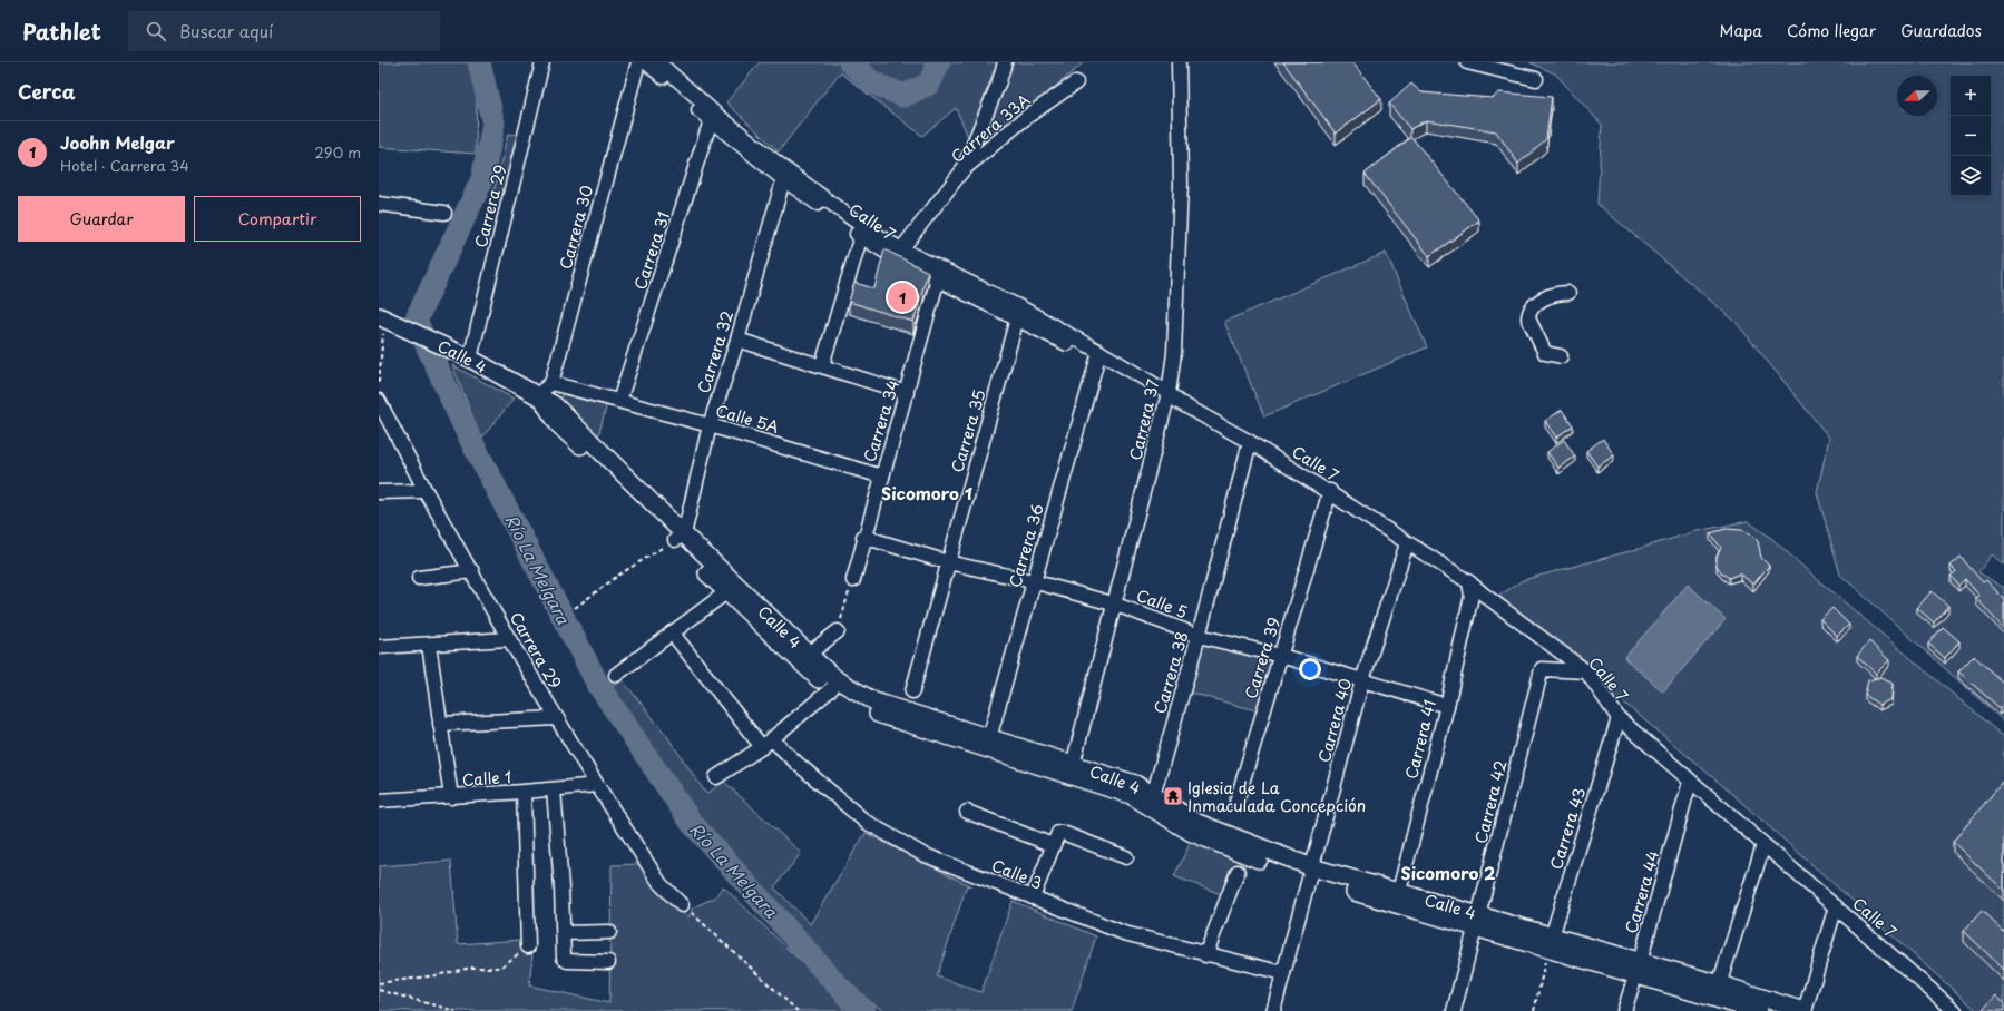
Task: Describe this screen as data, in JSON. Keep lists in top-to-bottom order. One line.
{"streets":{"main road":["Calle 4"],"street":["Carrera 33A","Carrera 29","Calle 7","Carrera 30","Carrera 31","Carrera 32","Calle 5A","Carrera 37","Carrera 34","Carrera 35","Carrera 36","Calle 5","Carrera 39","Carrera 38","Carrera 40","Carrera 41","Calle 1","Carrera 42","Carrera 43","Calle 3","Carrera 44"]},"crossings":[["Carrera 33A","Calle 7"],["Carrera 29","Calle 4"],["Carrera 29","Calle 1"],["Calle 7","Carrera 31"],["Calle 7","Carrera 32"],["Calle 7","Carrera 37"],["Calle 7","Carrera 34"],["Calle 7","Carrera 35"],["Calle 7","Carrera 36"],["Calle 7","Carrera 39"],["Calle 7","Carrera 38"],["Calle 7","Carrera 40"],["Calle 7","Carrera 41"],["Calle 7","Carrera 42"],["Calle 7","Carrera 43"],["Calle 7","Carrera 44"],["Carrera 30","Calle 5A"],["Carrera 31","Calle 5A"],["Carrera 32","Calle 4"],["Carrera 32","Calle 5A"],["Calle 4","Carrera 37"],["Calle 4","Carrera 36"],["Calle 4","Carrera 38"],["Calle 4","Carrera 40"],["Calle 4","Carrera 41"],["Calle 4","Carrera 42"],["Calle 4","Carrera 43"],["Calle 4","Carrera 44"],["Calle 5A","Carrera 34"],["Carrera 37","Calle 5"],["Carrera 34","Calle 5"],["Carrera 35","Calle 5"],["Carrera 36","Calle 5"],["Calle 5","Carrera 39"],["Calle 5","Carrera 38"],["Calle 5","Carrera 40"],["Calle 5","Carrera 41"],["Carrera 40","Calle 3"]],"districts":["Sicomoro 1","Sicomoro 2"],"water":["Río La Melgara"],"places":{"temple":["Iglesia de La Inmaculada Concepción"]},"north":"left","page":{"header":"Pathlet","search":"Buscar aquí","nav":["Mapa","Cómo llegar","Guardados"],"heading":"Cerca","map_buttons":["+","−"],"list":[{"mark":"1","name":"Joohn Melgar","note":"Hotel · Carrera 34","value":"290 m"}],"buttons":["Guardar","Compartir"],"pins":"1"}}
